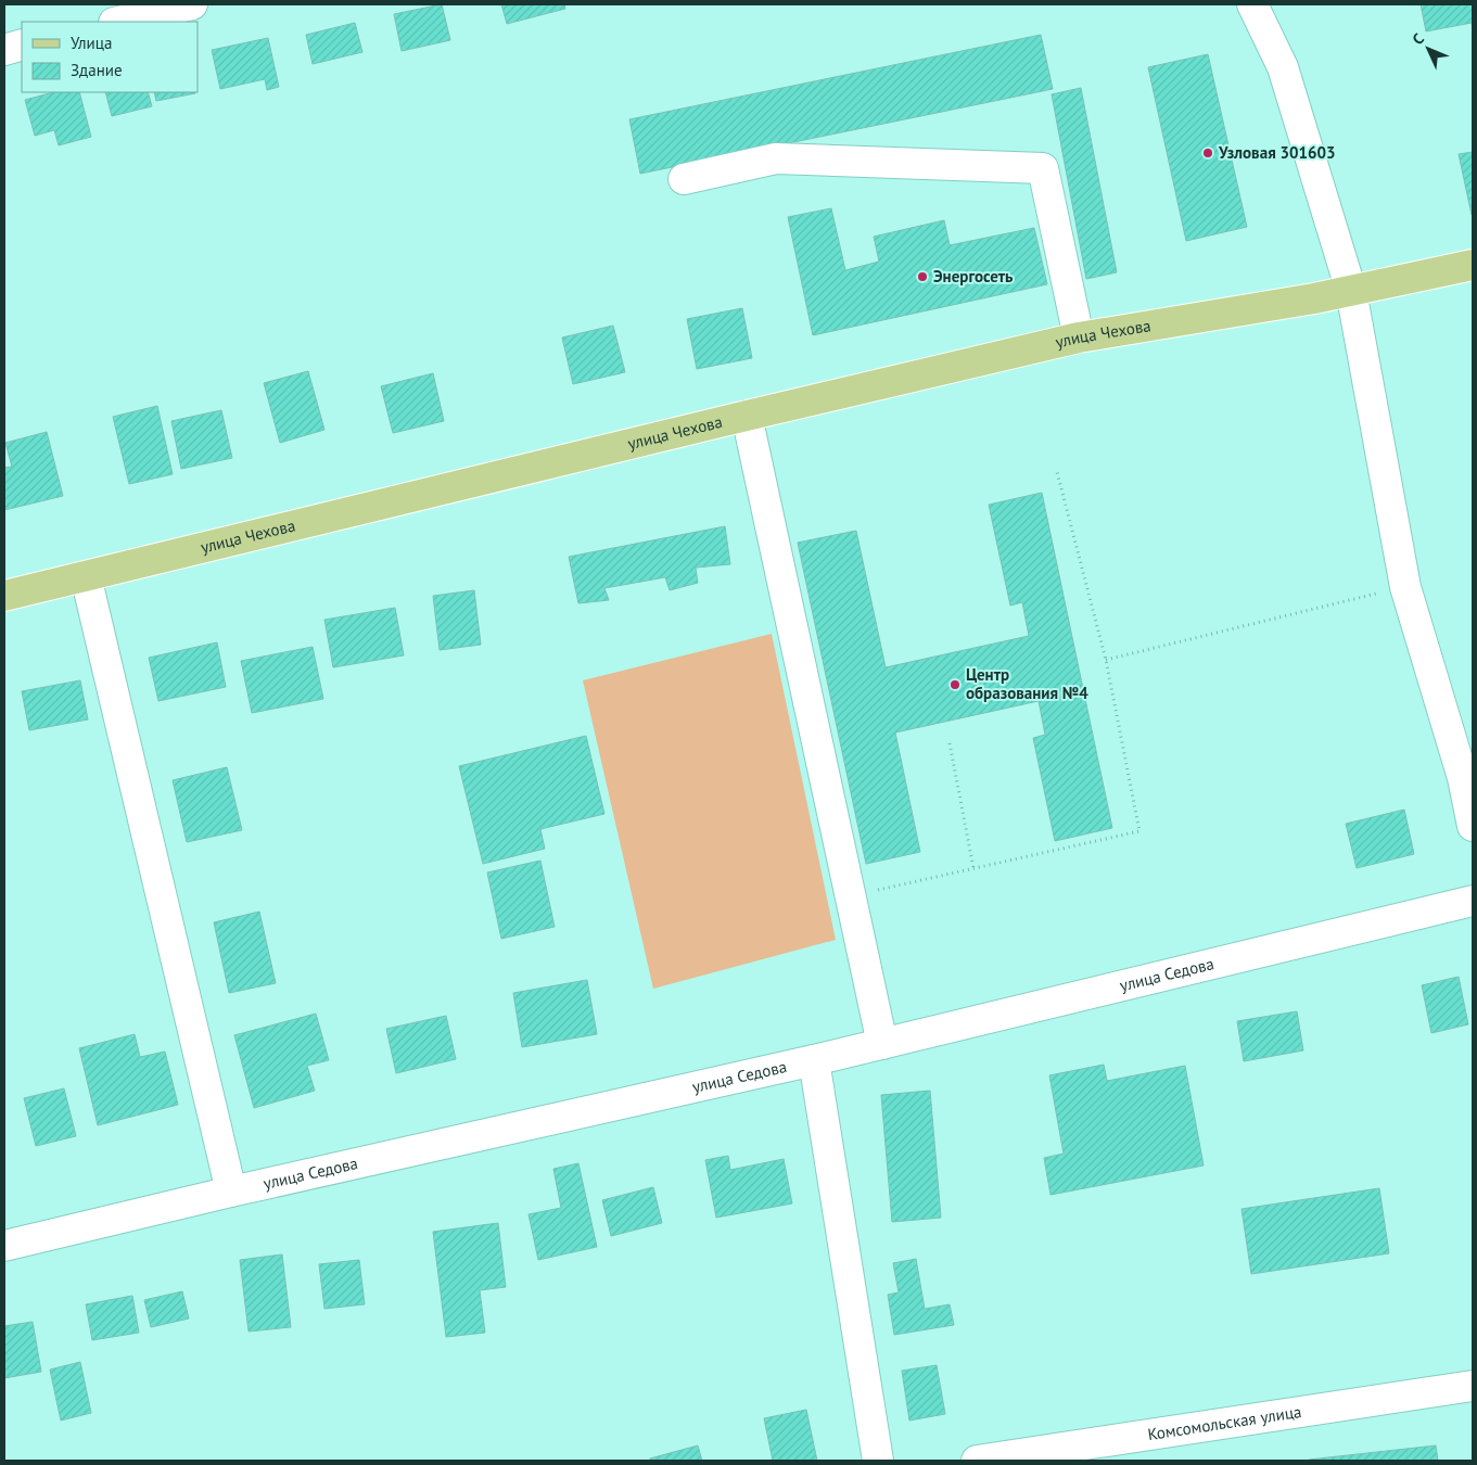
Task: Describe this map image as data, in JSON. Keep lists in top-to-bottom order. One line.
{"streets":{"main road":["улица Чехова"],"street":["улица Седова","Комсомольская улица"]},"places":["Узловая 301603","Энергосеть","Центр образования №4"],"legend":["Улица","Здание"],"north":"top left"}
